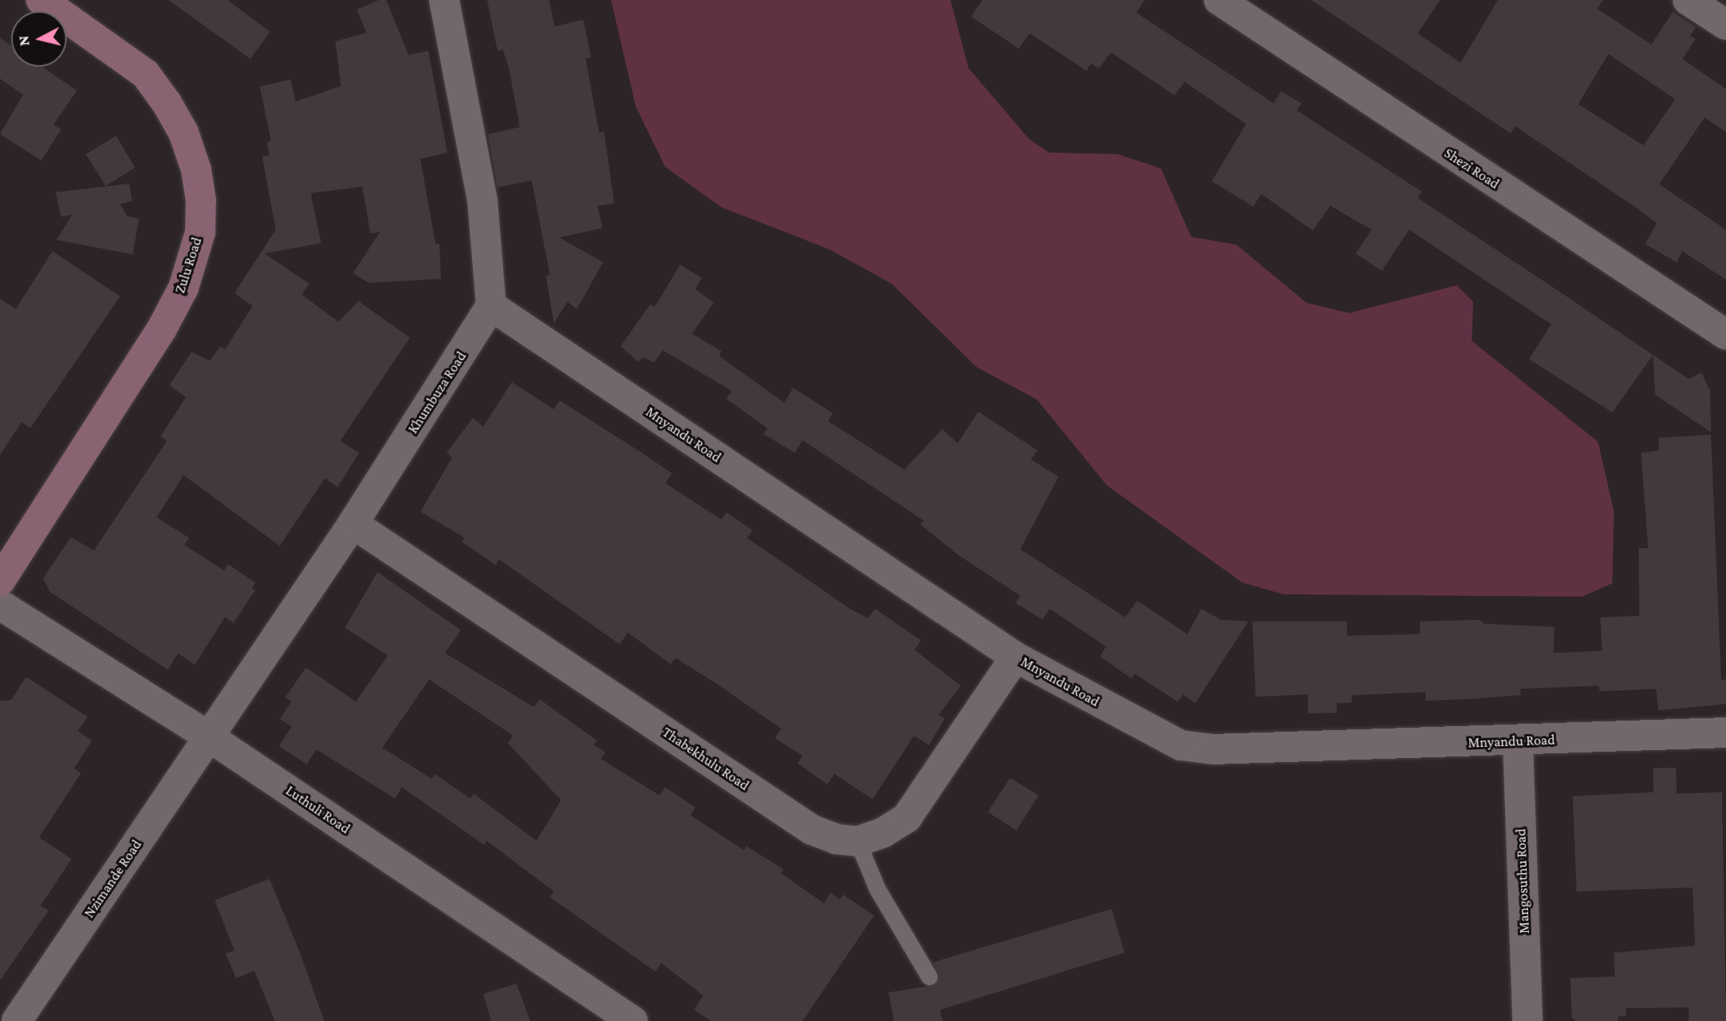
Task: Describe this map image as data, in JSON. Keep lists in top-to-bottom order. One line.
{"streets":{"street":["Shezi Road","Zulu Road","Khumbuza Road","Mnyandu Road","Thabekhulu Road","Luthuli Road","Nzimande Road","Mangosuthu Road"]},"crossings":[["Khumbuza Road","Mnyandu Road"],["Khumbuza Road","Thabekhulu Road"],["Khumbuza Road","Luthuli Road"],["Khumbuza Road","Nzimande Road"],["Mnyandu Road","Mangosuthu Road"],["Luthuli Road","Nzimande Road"]],"north":"left"}
